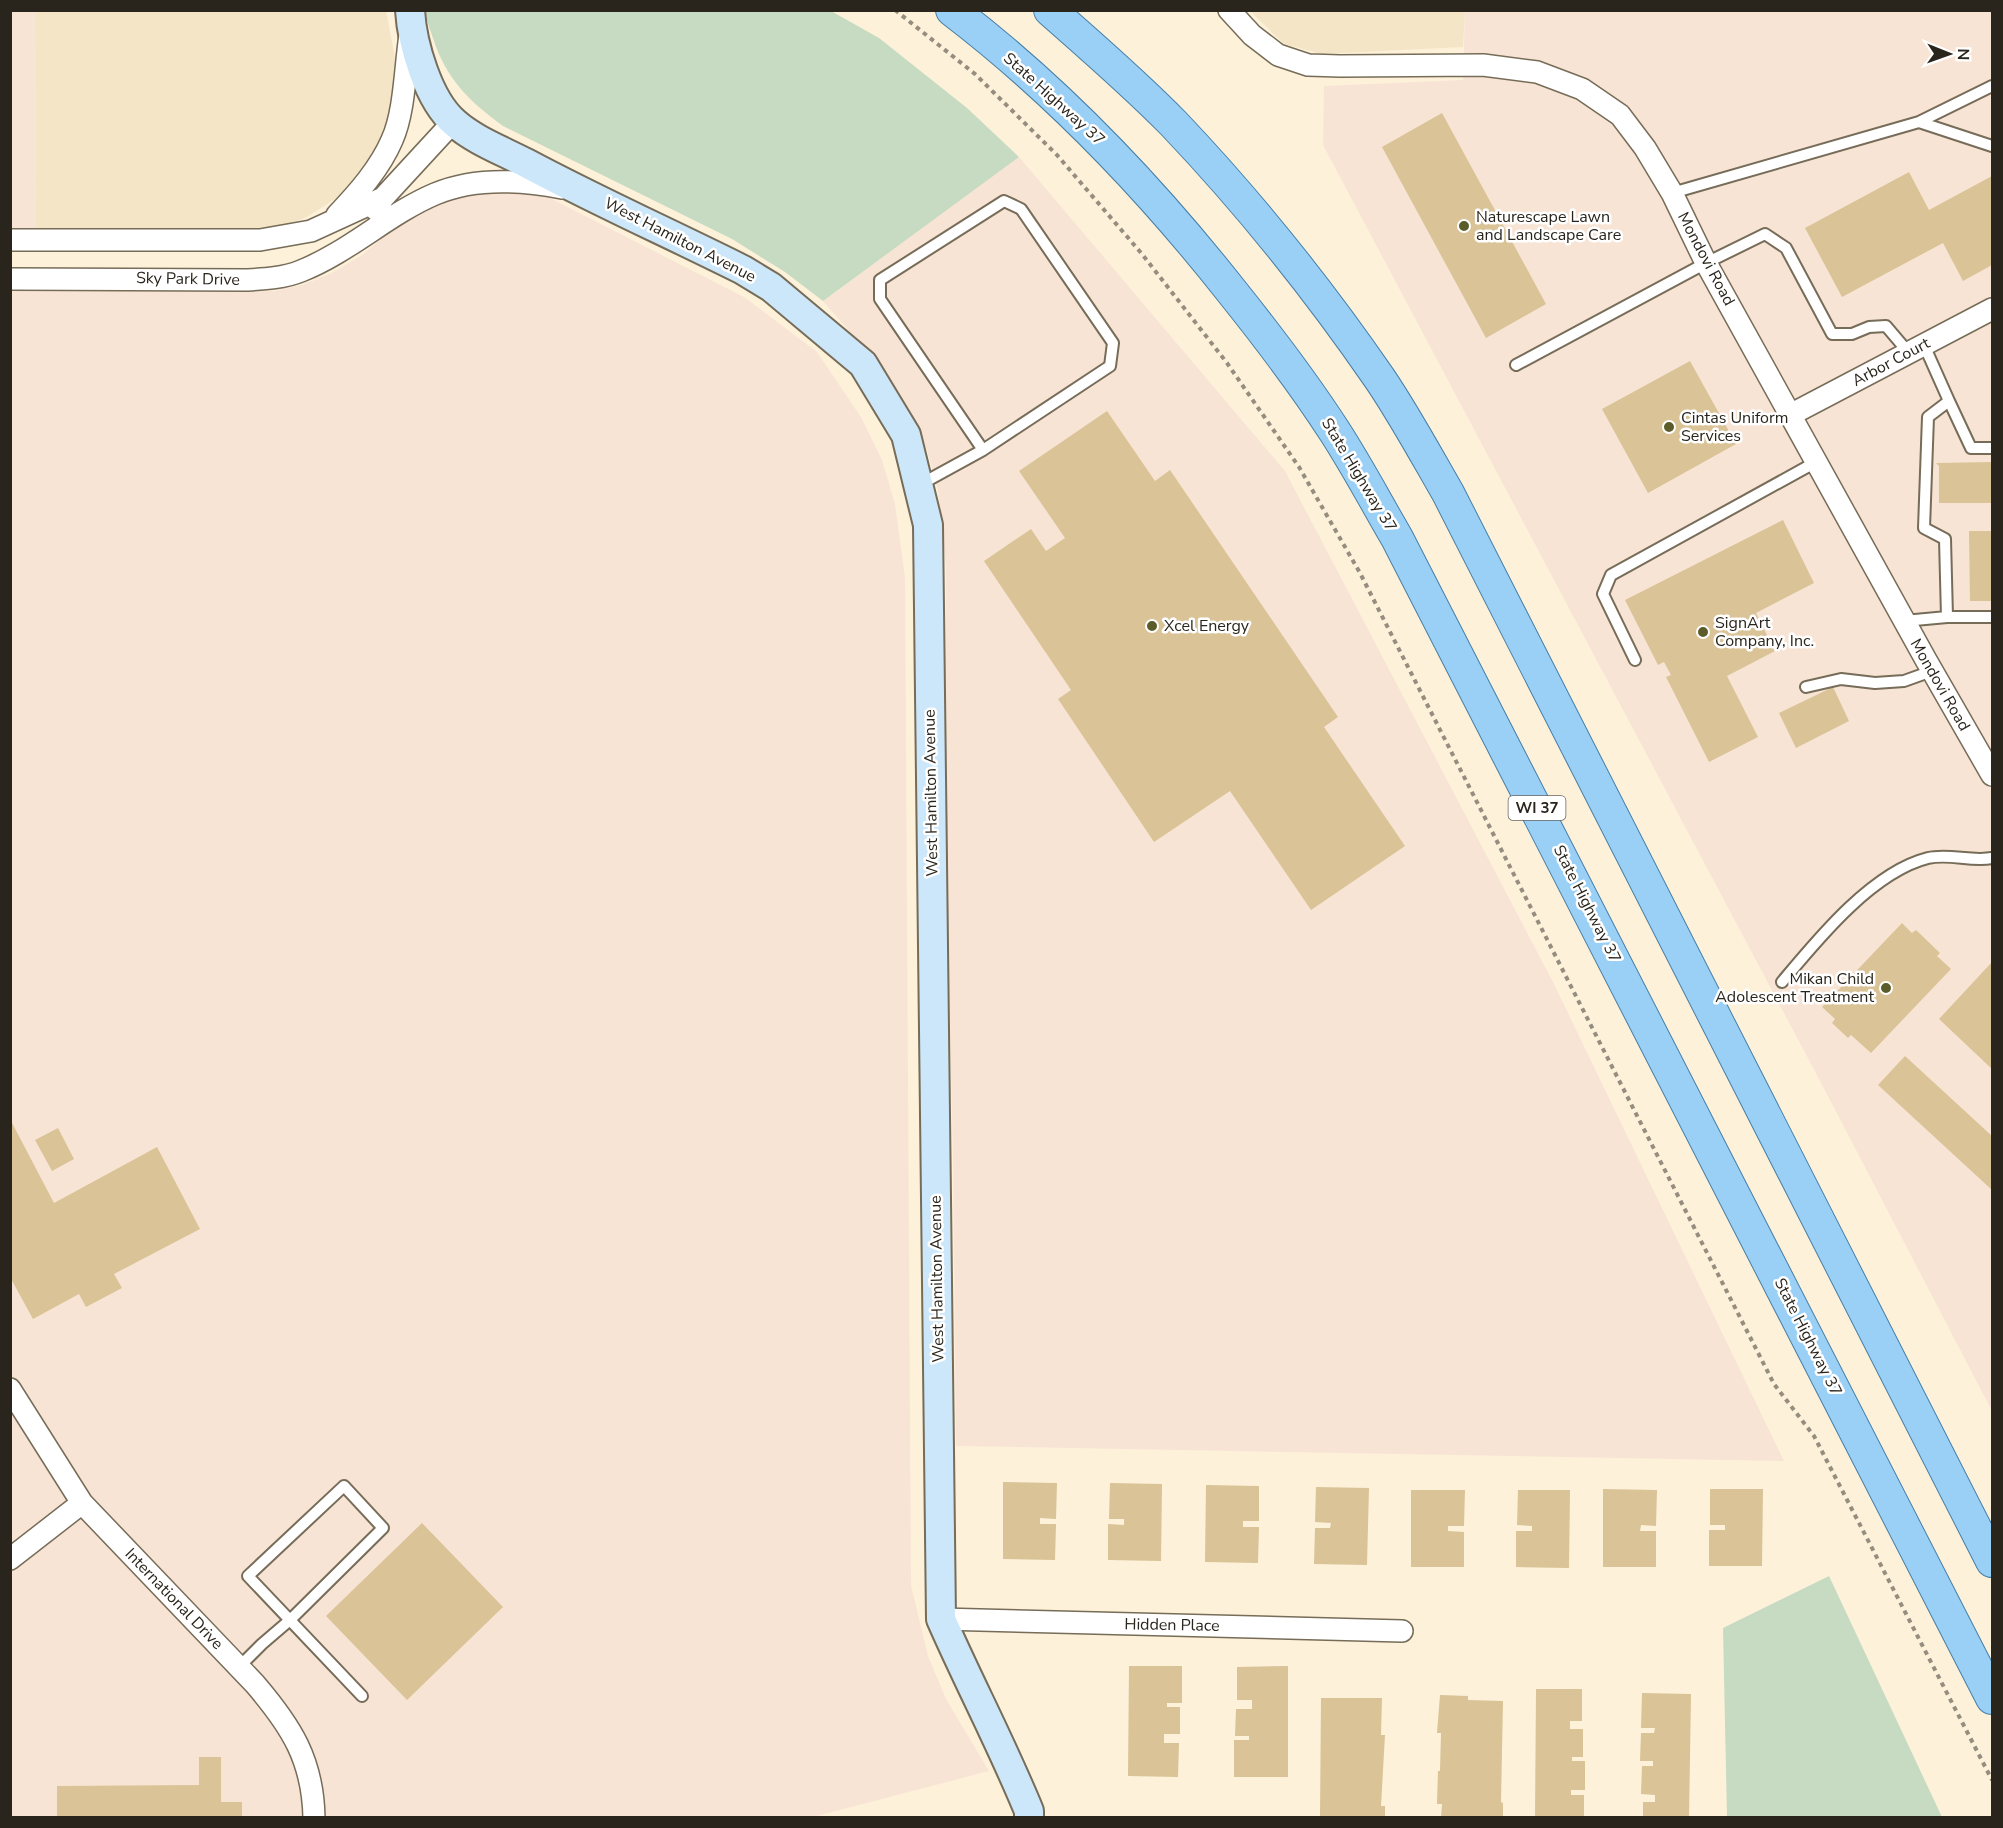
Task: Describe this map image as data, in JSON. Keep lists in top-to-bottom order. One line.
{"streets":{"main road":["State Highway 37","WI 37"],"street":["West Hamilton Avenue","Mondovi Road","Sky Park Drive","Arbor Court","International Drive","Hidden Place"]},"crossings":[["West Hamilton Avenue","Sky Park Drive"],["West Hamilton Avenue","Hidden Place"],["Mondovi Road","Arbor Court"]],"places":["Naturescape Lawn and Landscape Care","Cintas Uniform Services","Xcel Energy","SignArt Company, Inc.","Mikan Child Adolescent Treatment"],"north":"right"}
